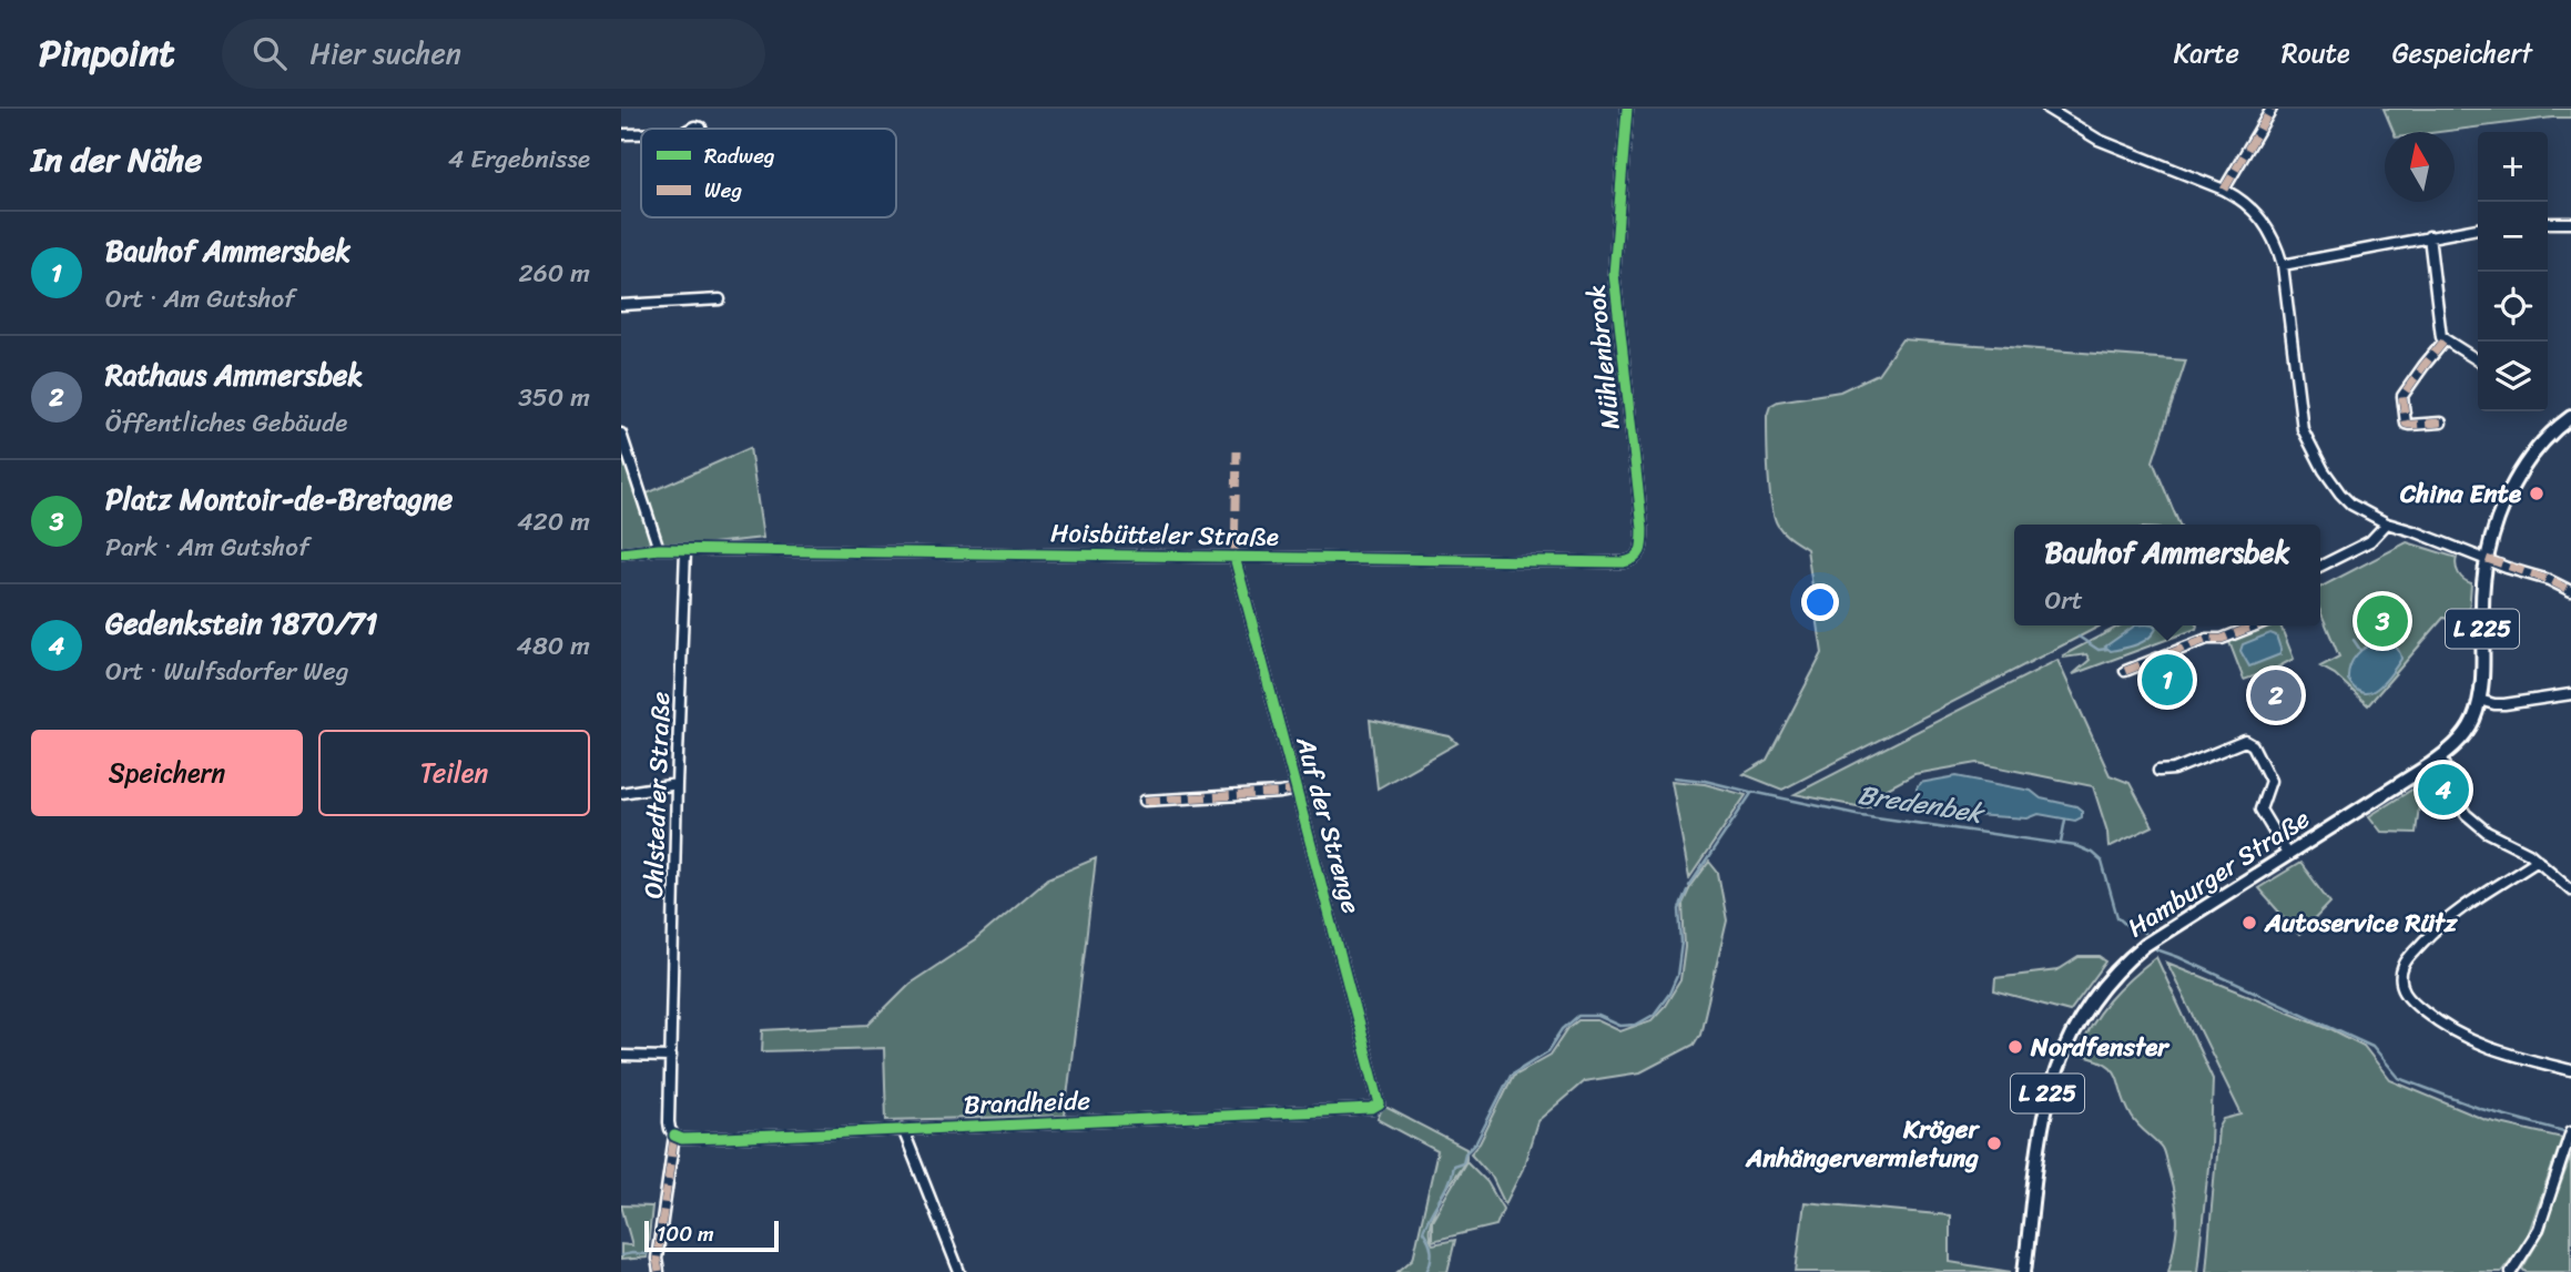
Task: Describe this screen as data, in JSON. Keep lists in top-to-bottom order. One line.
{"streets":{"main road":["L 225","Hamburger Straße"],"street":["Mühlenbrook","Hoisbütteler Straße","Ohlstedter Straße","Auf der Strenge","Brandheide"]},"crossings":[["Mühlenbrook","Hoisbütteler Straße"],["Hoisbütteler Straße","Ohlstedter Straße"],["Hoisbütteler Straße","Auf der Strenge"],["L 225","Hamburger Straße"],["Ohlstedter Straße","Brandheide"],["Auf der Strenge","Brandheide"]],"water":["Bredenbek"],"places":["China Ente","Autoservice Rütz","Nordfenster","Kröger Anhängervermietung"],"legend":["Radweg","Weg"],"scale_bar":"100 m","north":"top","page":{"header":"Pinpoint","search":"Hier suchen","nav":["Karte","Route","Gespeichert"],"heading":["In der Nähe","4 Ergebnisse"],"map_buttons":["+","−"],"list":[{"mark":"1","name":"Bauhof Ammersbek","note":"Ort · Am Gutshof","value":"260 m"},{"mark":"2","name":"Rathaus Ammersbek","note":"Öffentliches Gebäude","value":"350 m"},{"mark":"3","name":"Platz Montoir-de-Bretagne","note":"Park · Am Gutshof","value":"420 m"},{"mark":"4","name":"Gedenkstein 1870/71","note":"Ort · Wulfsdorfer Weg","value":"480 m"}],"popup":["Bauhof Ammersbek","Ort"],"pins":["3","1","2","4"],"buttons":["Speichern","Teilen"],"scale":"100 m"}}
